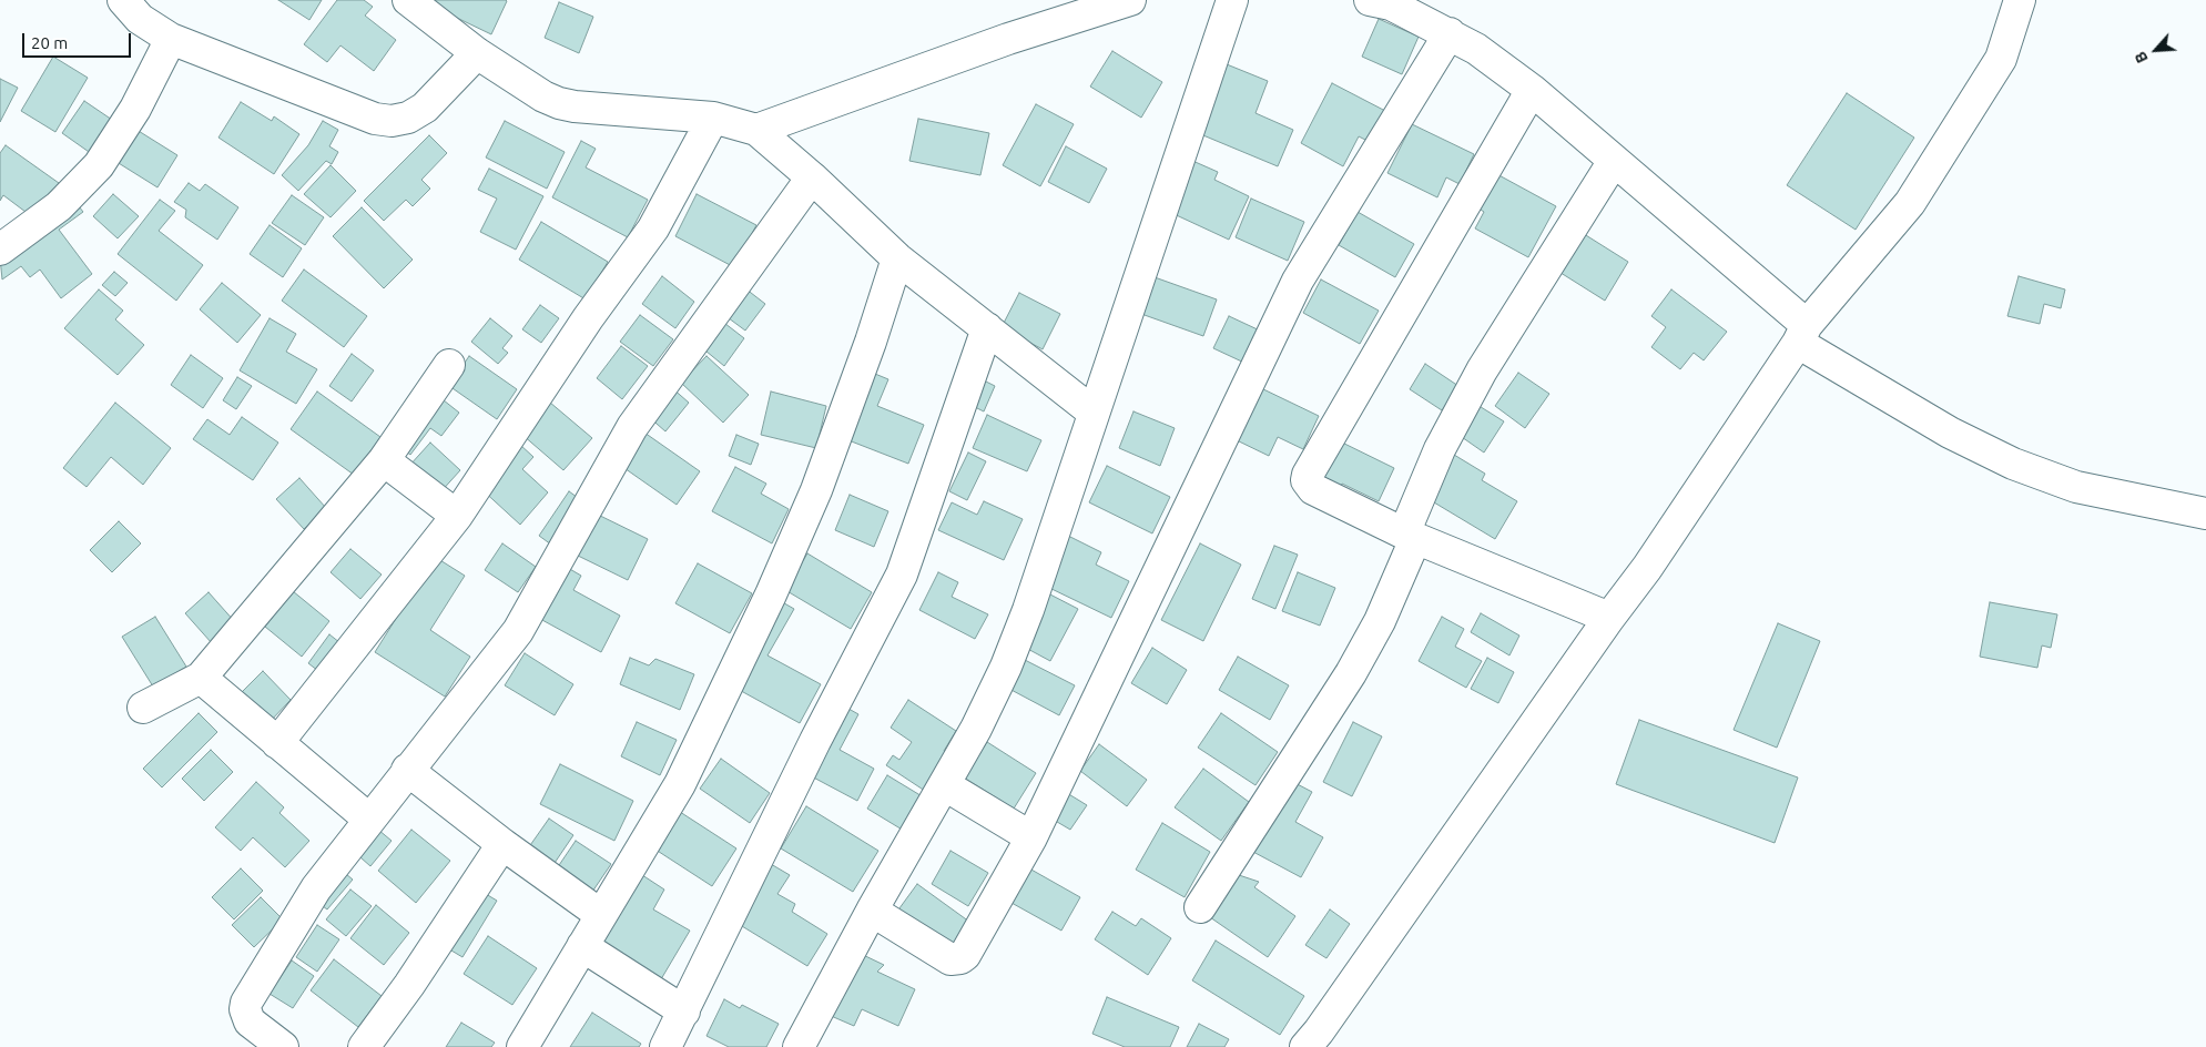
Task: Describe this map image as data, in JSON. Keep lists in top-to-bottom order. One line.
{"scale_bar":"20 m","north":"bottom left"}
